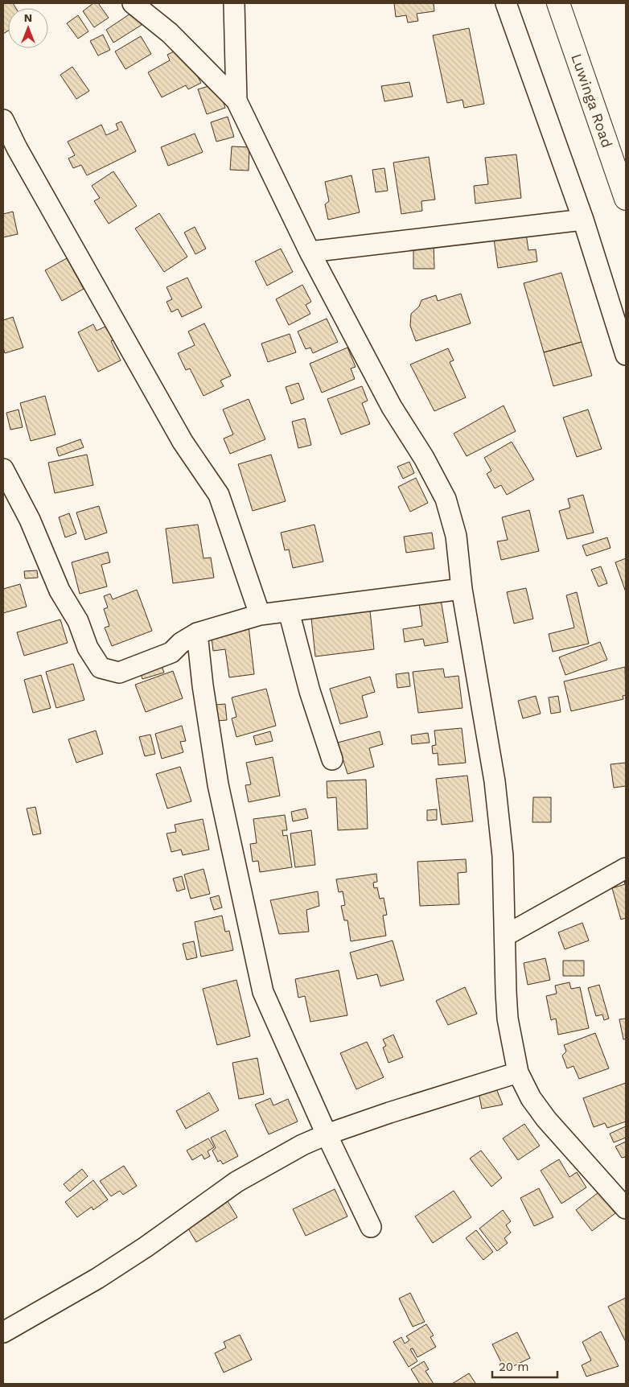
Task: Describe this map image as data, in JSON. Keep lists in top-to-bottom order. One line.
{"streets":{"highway":["Luwinga Road"]},"scale_bar":"20 m","north":"top"}
